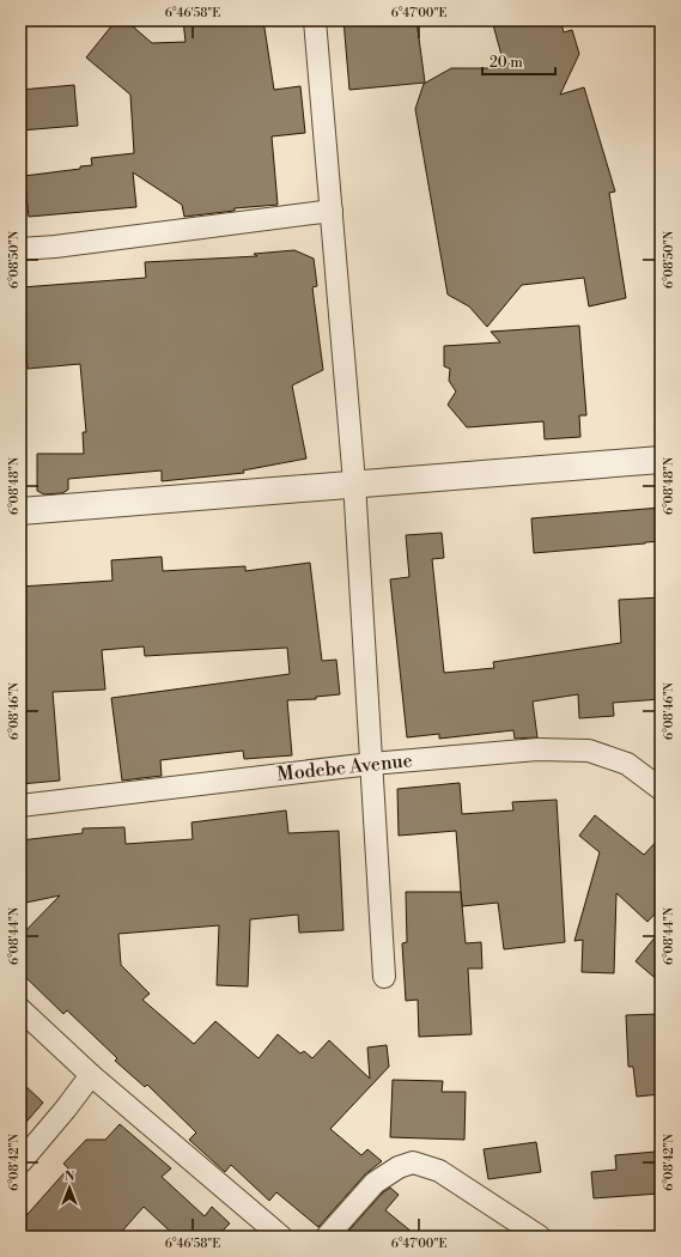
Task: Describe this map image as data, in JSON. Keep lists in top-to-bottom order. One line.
{"streets":{"street":["Modebe Avenue"]},"scale_bar":"20 m","north":"top","coordinates":["6°46'58\"E","6°47'00\"E","6°08'50\"N","6°08'48\"N","6°08'46\"N","6°08'44\"N","6°08'42\"N"]}
